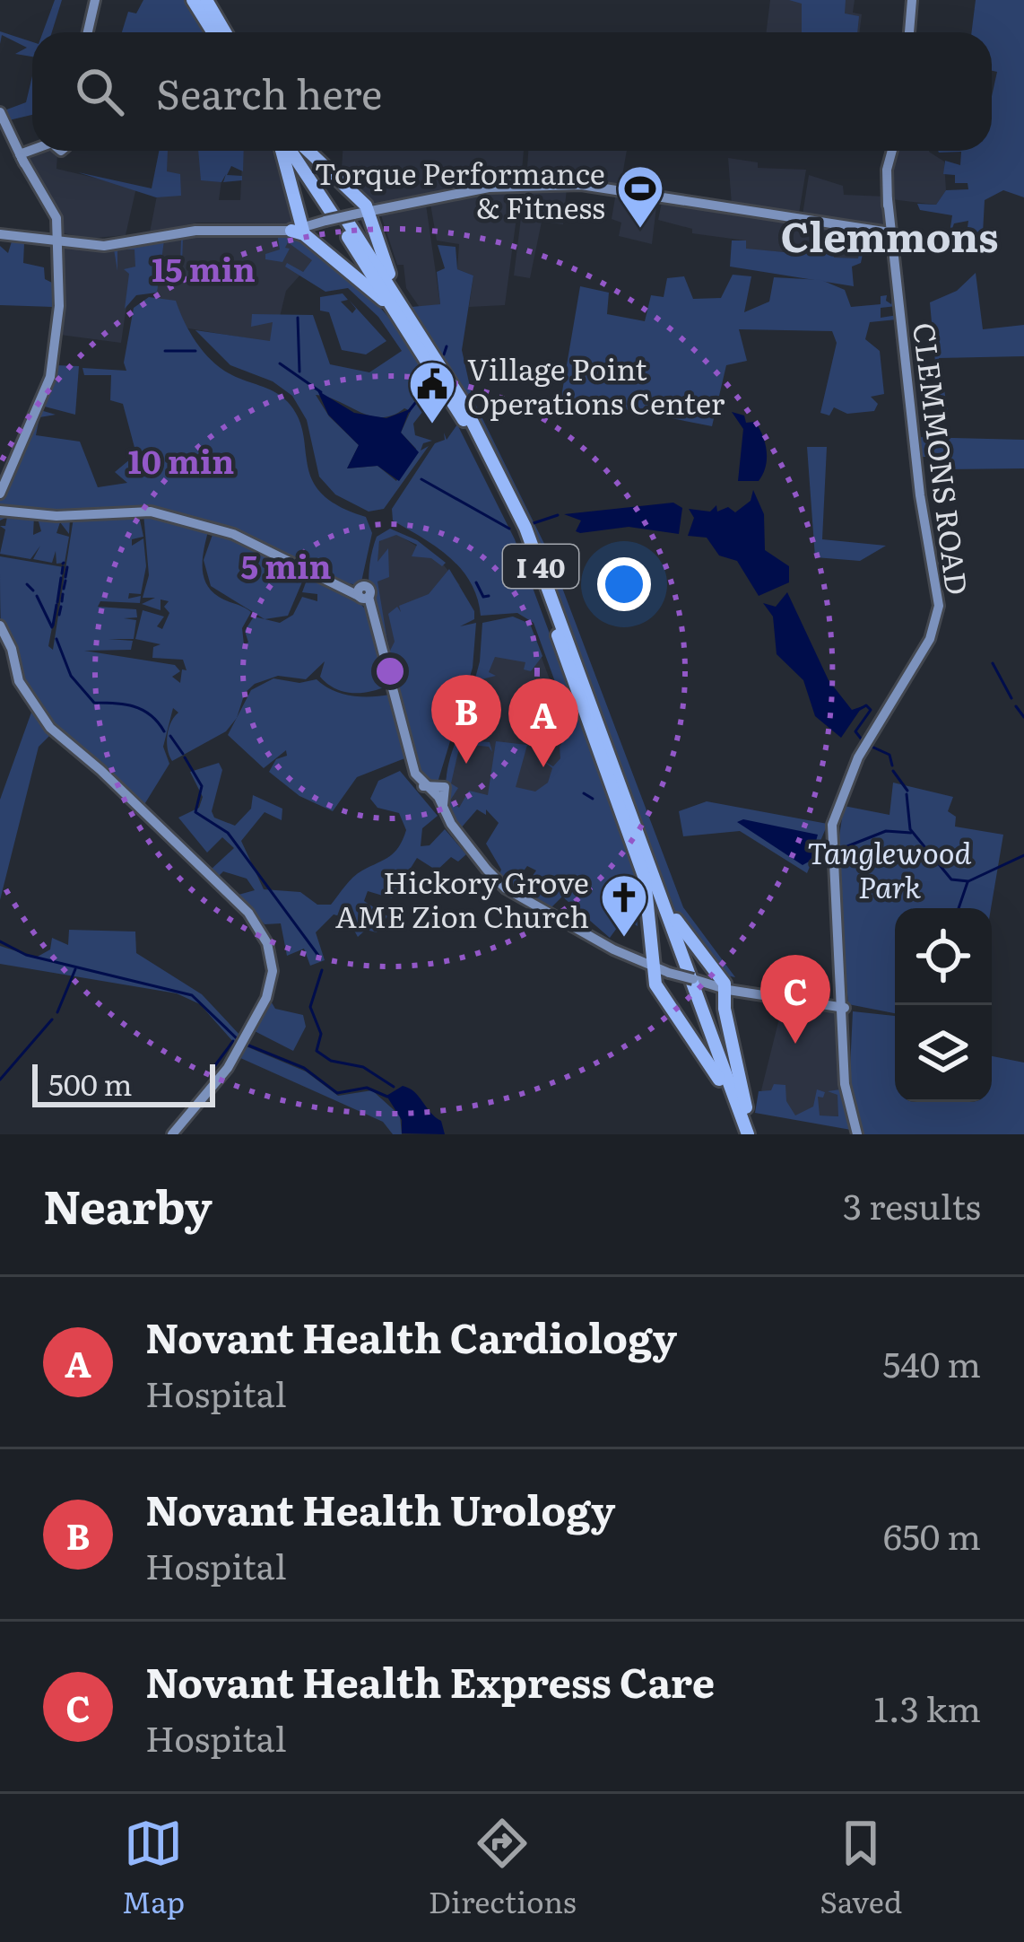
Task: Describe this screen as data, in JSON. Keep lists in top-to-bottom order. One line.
{"streets":{"highway":["I 40"],"main road":["CLEMMONS ROAD"]},"districts":["Clemmons"],"parks":["Tanglewood Park"],"places":{"sports":["Torque Performance & Fitness"],"public building":["Village Point Operations Center"],"church":["Hickory Grove AME Zion Church"]},"scale_bar":"500 m","page":{"search":"Search here","pins":["B","A","C"],"scale":"500 m","heading":["Nearby","3 results"],"list":[{"mark":"A","name":"Novant Health Cardiology","note":"Hospital","value":"540 m"},{"mark":"B","name":"Novant Health Urology","note":"Hospital","value":"650 m"},{"mark":"C","name":"Novant Health Express Care","note":"Hospital","value":"1.3 km"}],"nav":["Map","Directions","Saved"]},"rings":["15 min","10 min","5 min"]}
